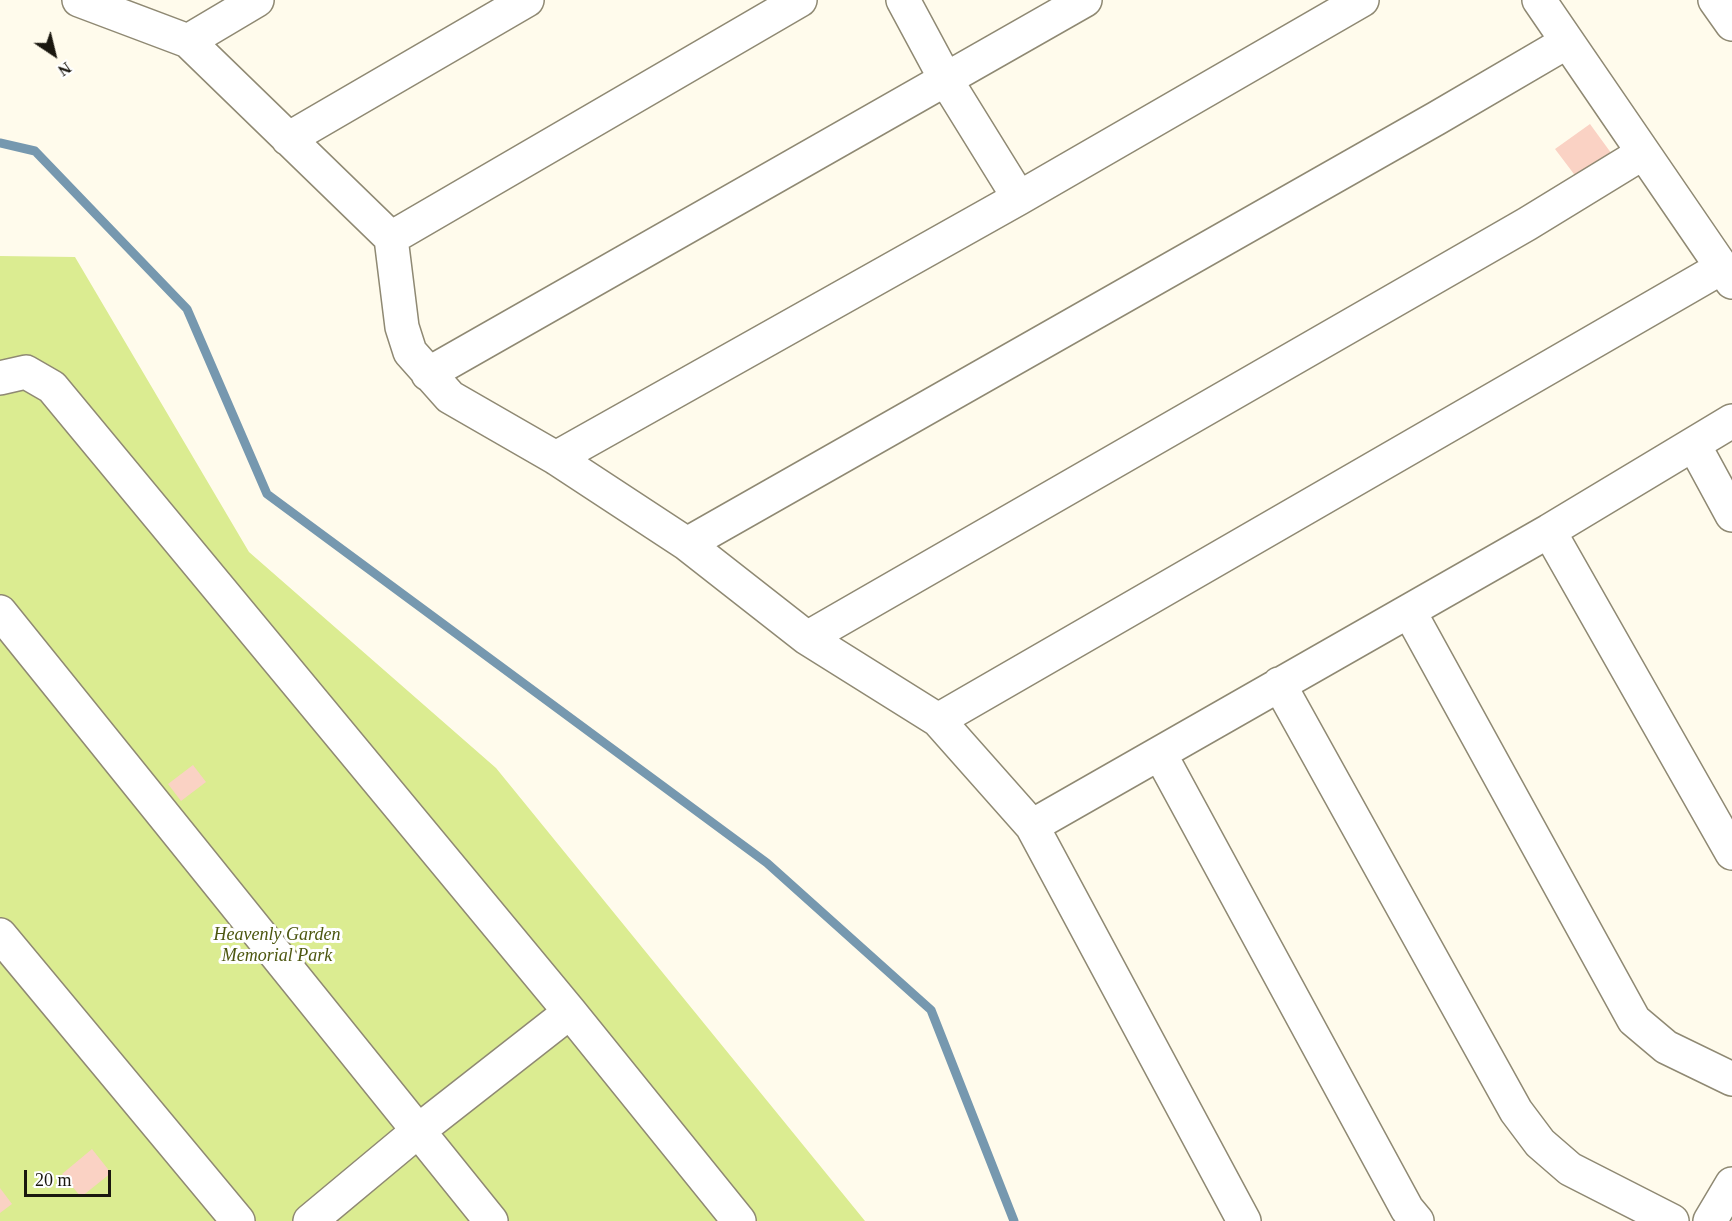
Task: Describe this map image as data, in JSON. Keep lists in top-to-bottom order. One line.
{"parks":["Heavenly Garden Memorial Park"],"scale_bar":"20 m","north":"bottom right"}
